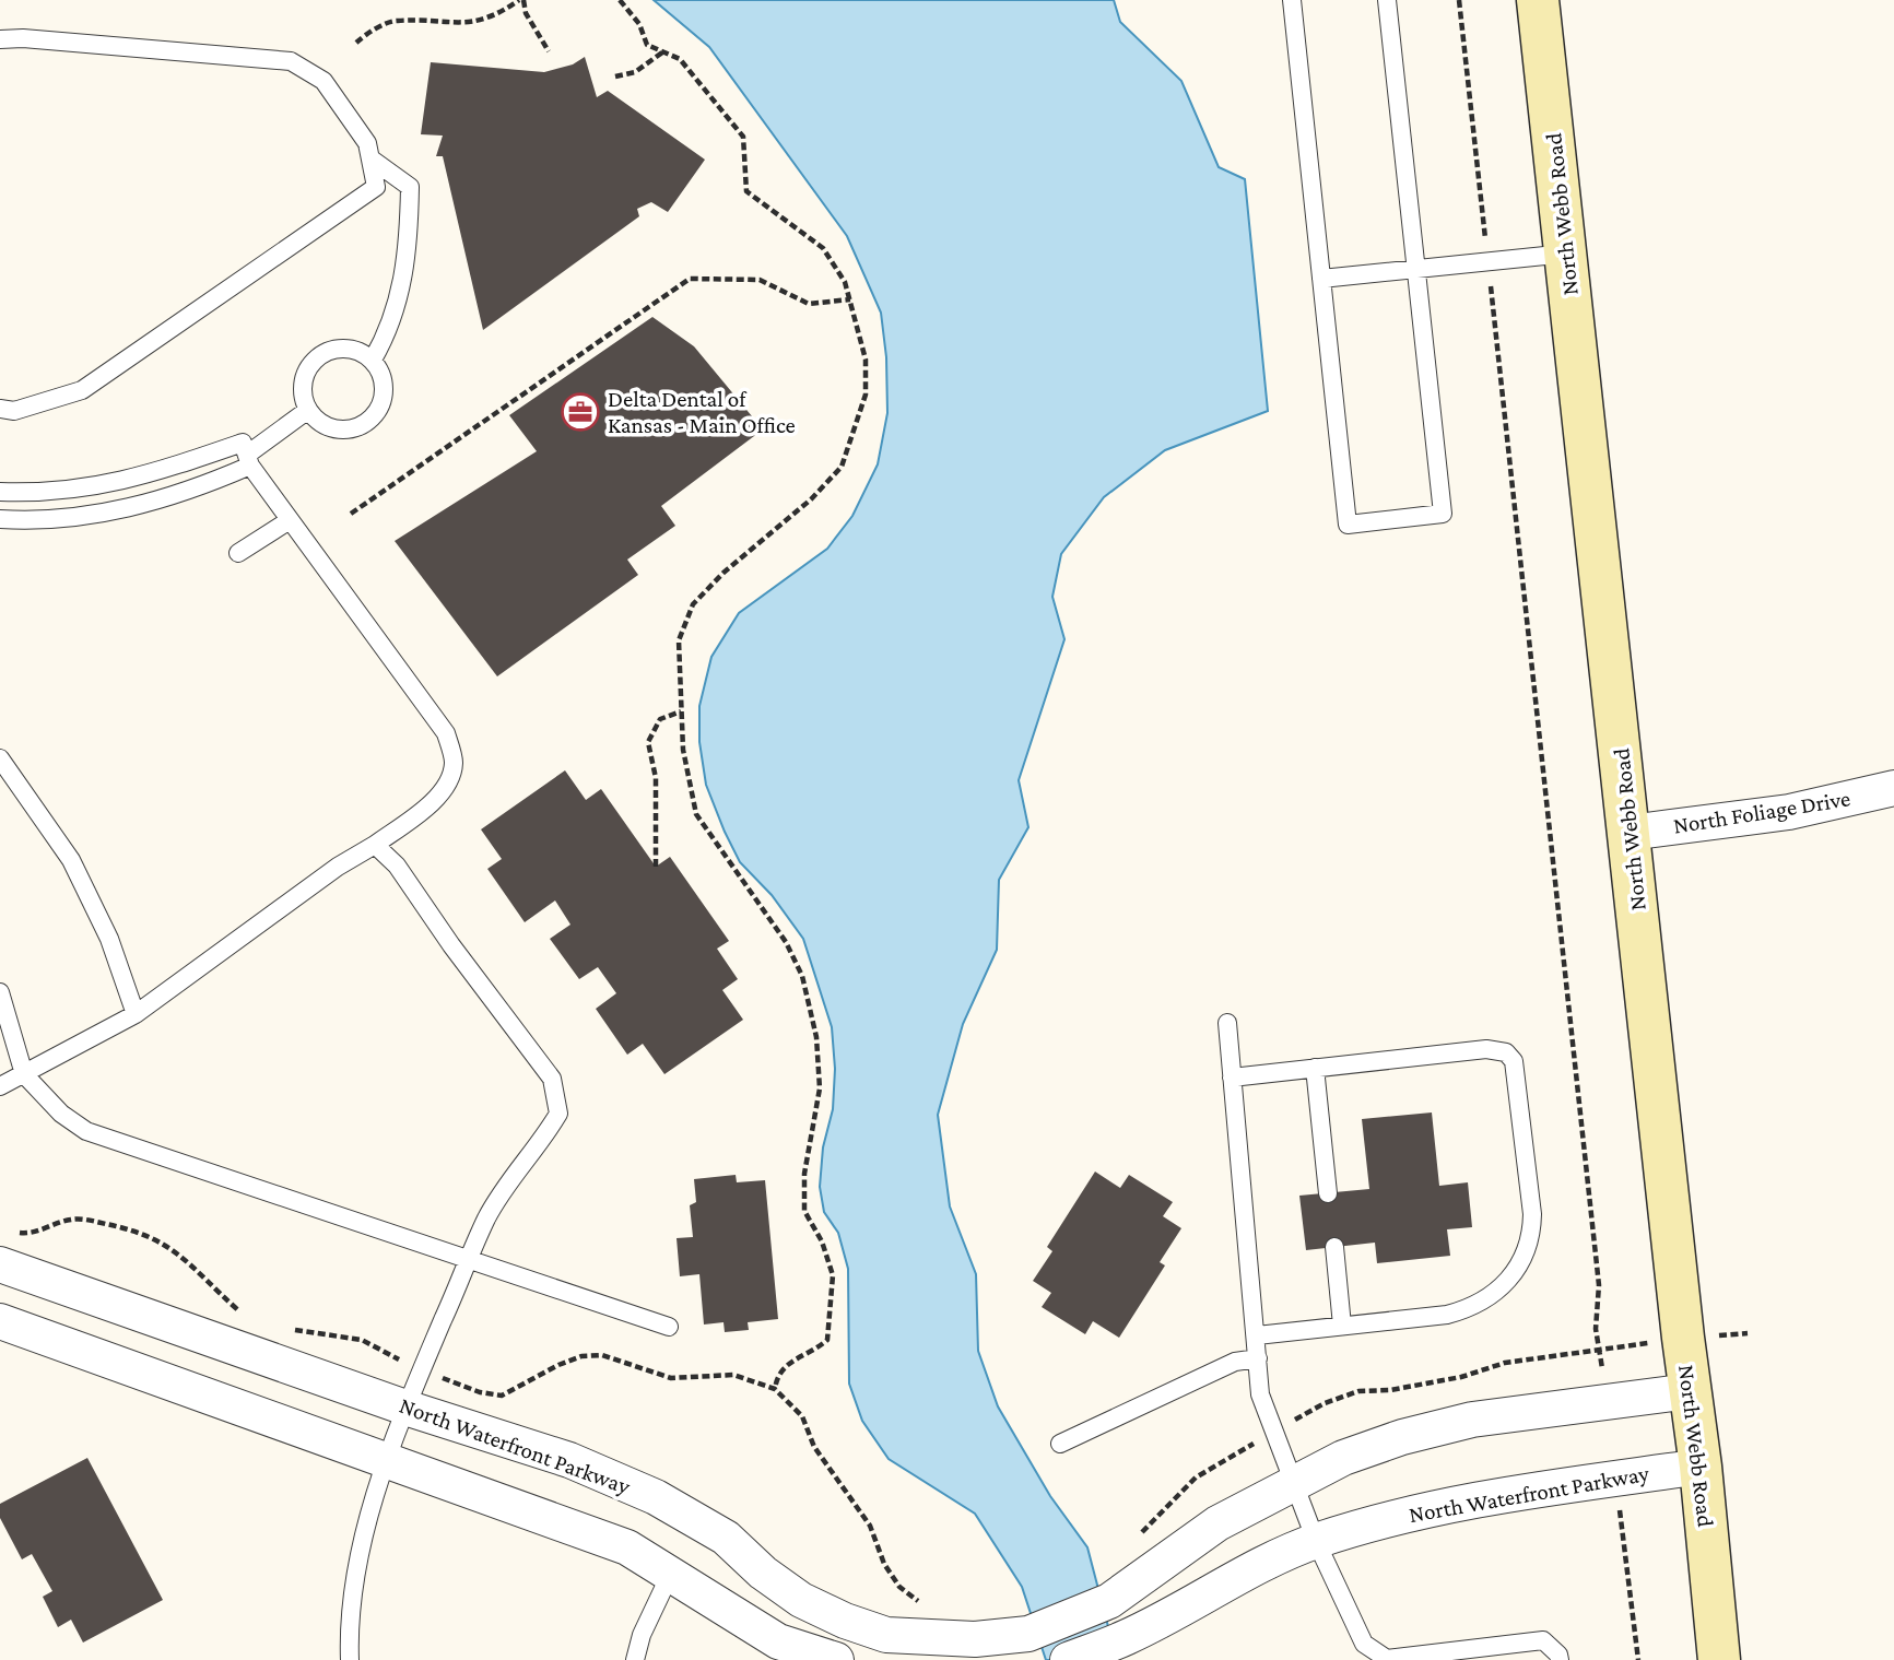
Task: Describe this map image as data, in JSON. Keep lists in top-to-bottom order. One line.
{"streets":{"main road":["North Webb Road"],"street":["North Foliage Drive","North Waterfront Parkway"]},"crossings":[["North Webb Road","North Foliage Drive"],["North Webb Road","North Waterfront Parkway"]],"places":{"office":["Delta Dental of Kansas - Main Office"]}}
